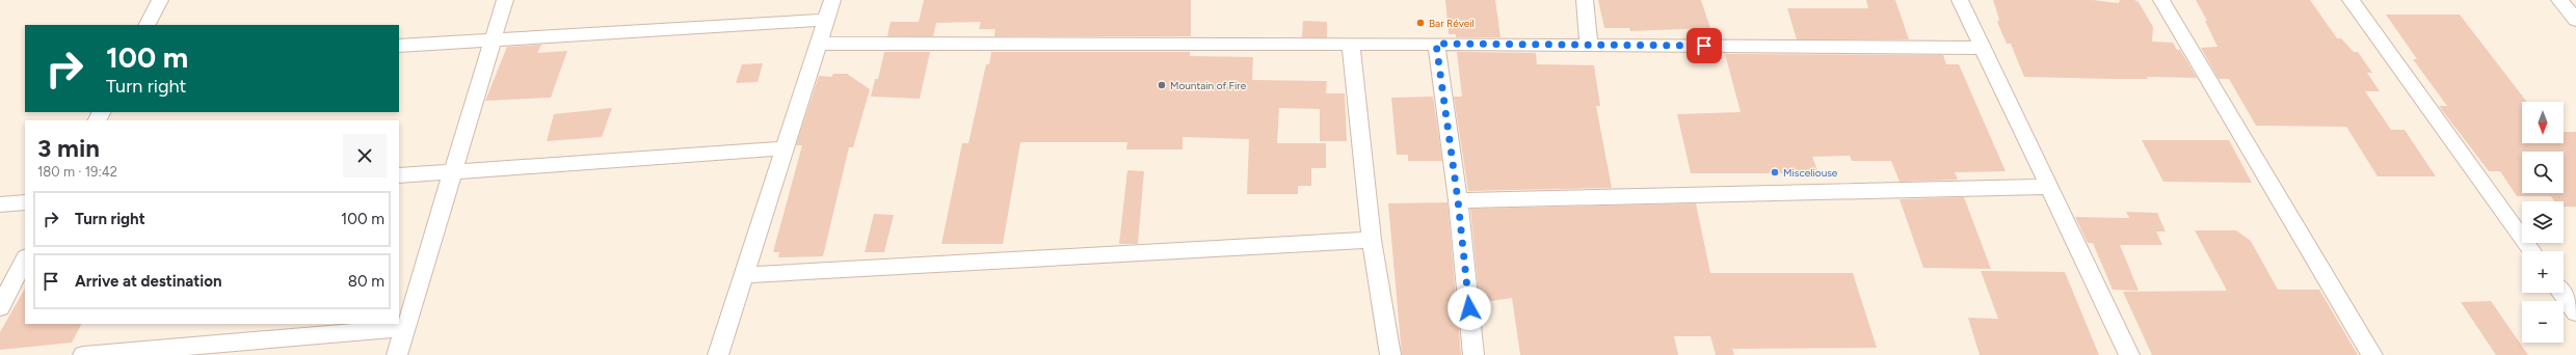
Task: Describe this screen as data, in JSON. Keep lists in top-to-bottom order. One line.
{"places":["Bar Réveil","Mountain of Fire","Misceliouse"],"north":"bottom","page":{"turn":["100 m","Turn right"],"map_buttons":["+","−"],"heading":["3 min","180 m · 19:42"],"list":[{"name":"Turn right","value":"100 m"},{"name":"Arrive at destination","value":"80 m"}]}}
